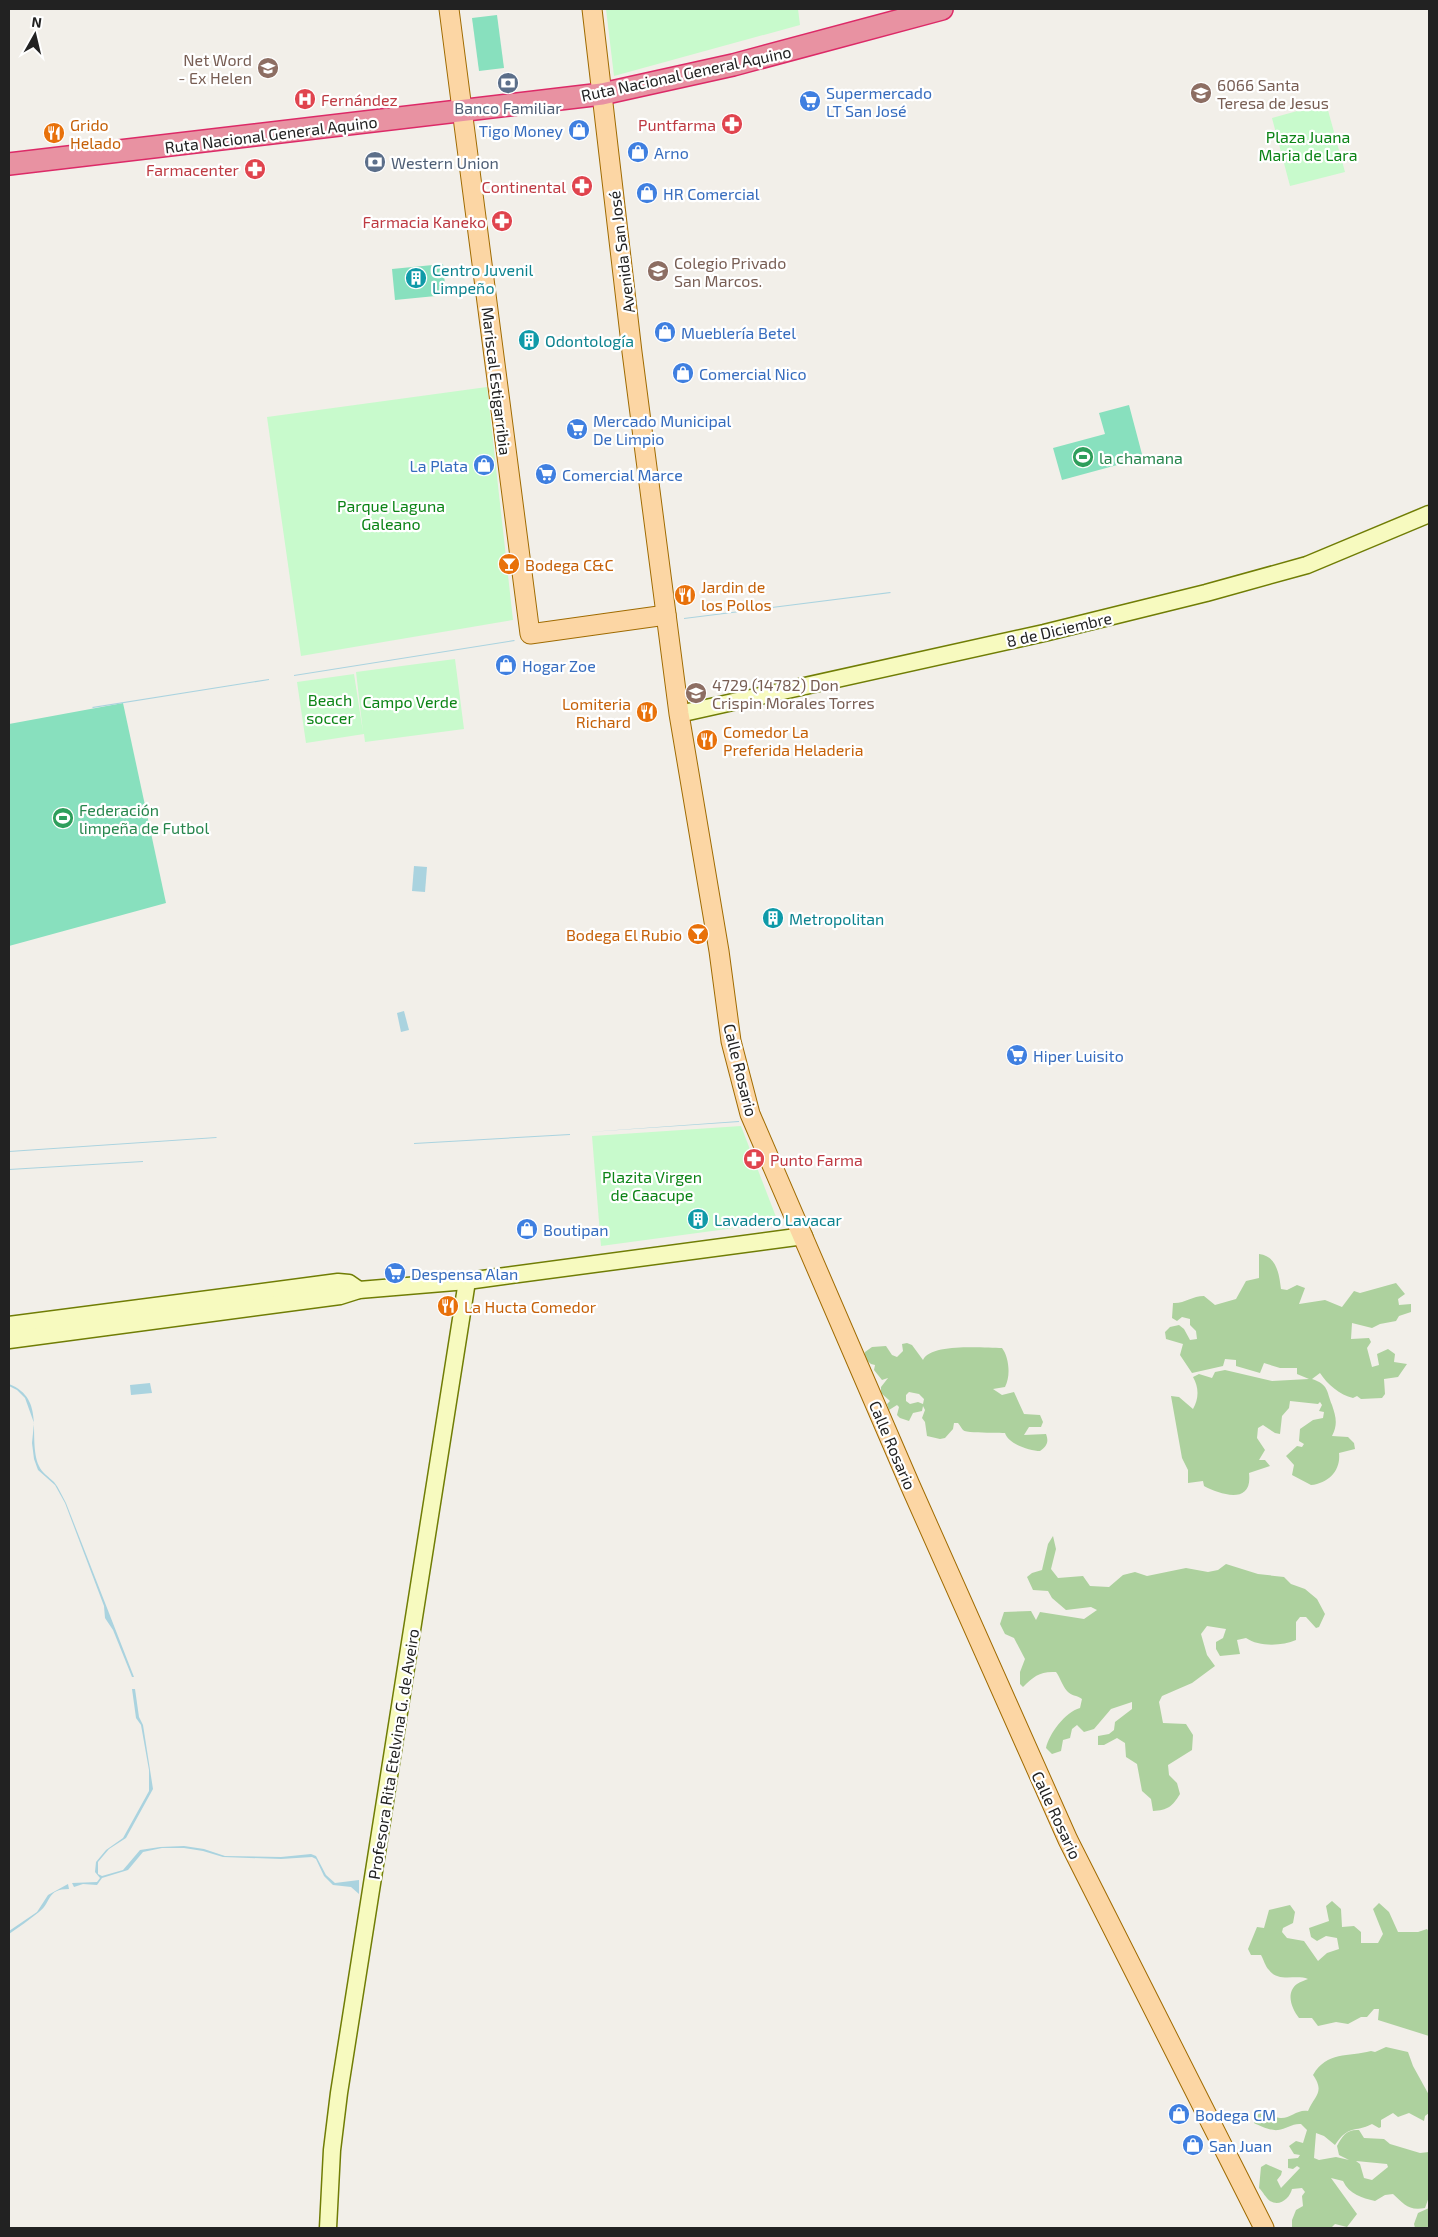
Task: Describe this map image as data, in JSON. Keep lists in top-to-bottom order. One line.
{"streets":{"highway":["Ruta Nacional General Aquino"],"main road":["Avenida San José","Mariscal Estigarribia","Calle Rosario"],"street":["8 de Diciembre","Profesora Rita Etelvina G. de Aveiro"]},"crossings":[["Ruta Nacional General Aquino","Avenida San José"],["Ruta Nacional General Aquino","Mariscal Estigarribia"],["Avenida San José","Mariscal Estigarribia"],["Avenida San José","Calle Rosario"],["Mariscal Estigarribia","Calle Rosario"],["8 de Diciembre","Calle Rosario"]],"parks":["Plaza Juana Maria de Lara","Parque Laguna Galeano","Beach soccer","Campo Verde","Plazita Virgen de Caacupe"],"places":{"school or university":["Net Word - Ex Helen","6066 Santa Teresa de Jesus","Colegio Privado San Marcos.","4729 (14782) Don Crispin Morales Torres"],"bank":["Banco Familiar","Western Union"],"hospital":["Fernández"],"supermarket":["Supermercado LT San José","Mercado Municipal De Limpio","Comercial Marce","Hiper Luisito","Despensa Alan"],"pharmacy":["Puntfarma","Farmacenter","Continental","Farmacia Kaneko","Punto Farma"],"shop":["Tigo Money","Arno","HR Comercial","Mueblería Betel","Comercial Nico","La Plata","Hogar Zoe","Boutipan","Bodega CM","San Juan"],"restaurant":["Grido Helado","Jardin de los Pollos","Lomiteria Richard","Comedor La Preferida Heladeria","La Hucta Comedor"],"building":["Centro Juvenil Limpeño","Odontología","Metropolitan","Lavadero Lavacar"],"sports":["la chamana","Federación limpeña de Futbol"],"bar":["Bodega C&C","Bodega El Rubio"]},"north":"top"}
